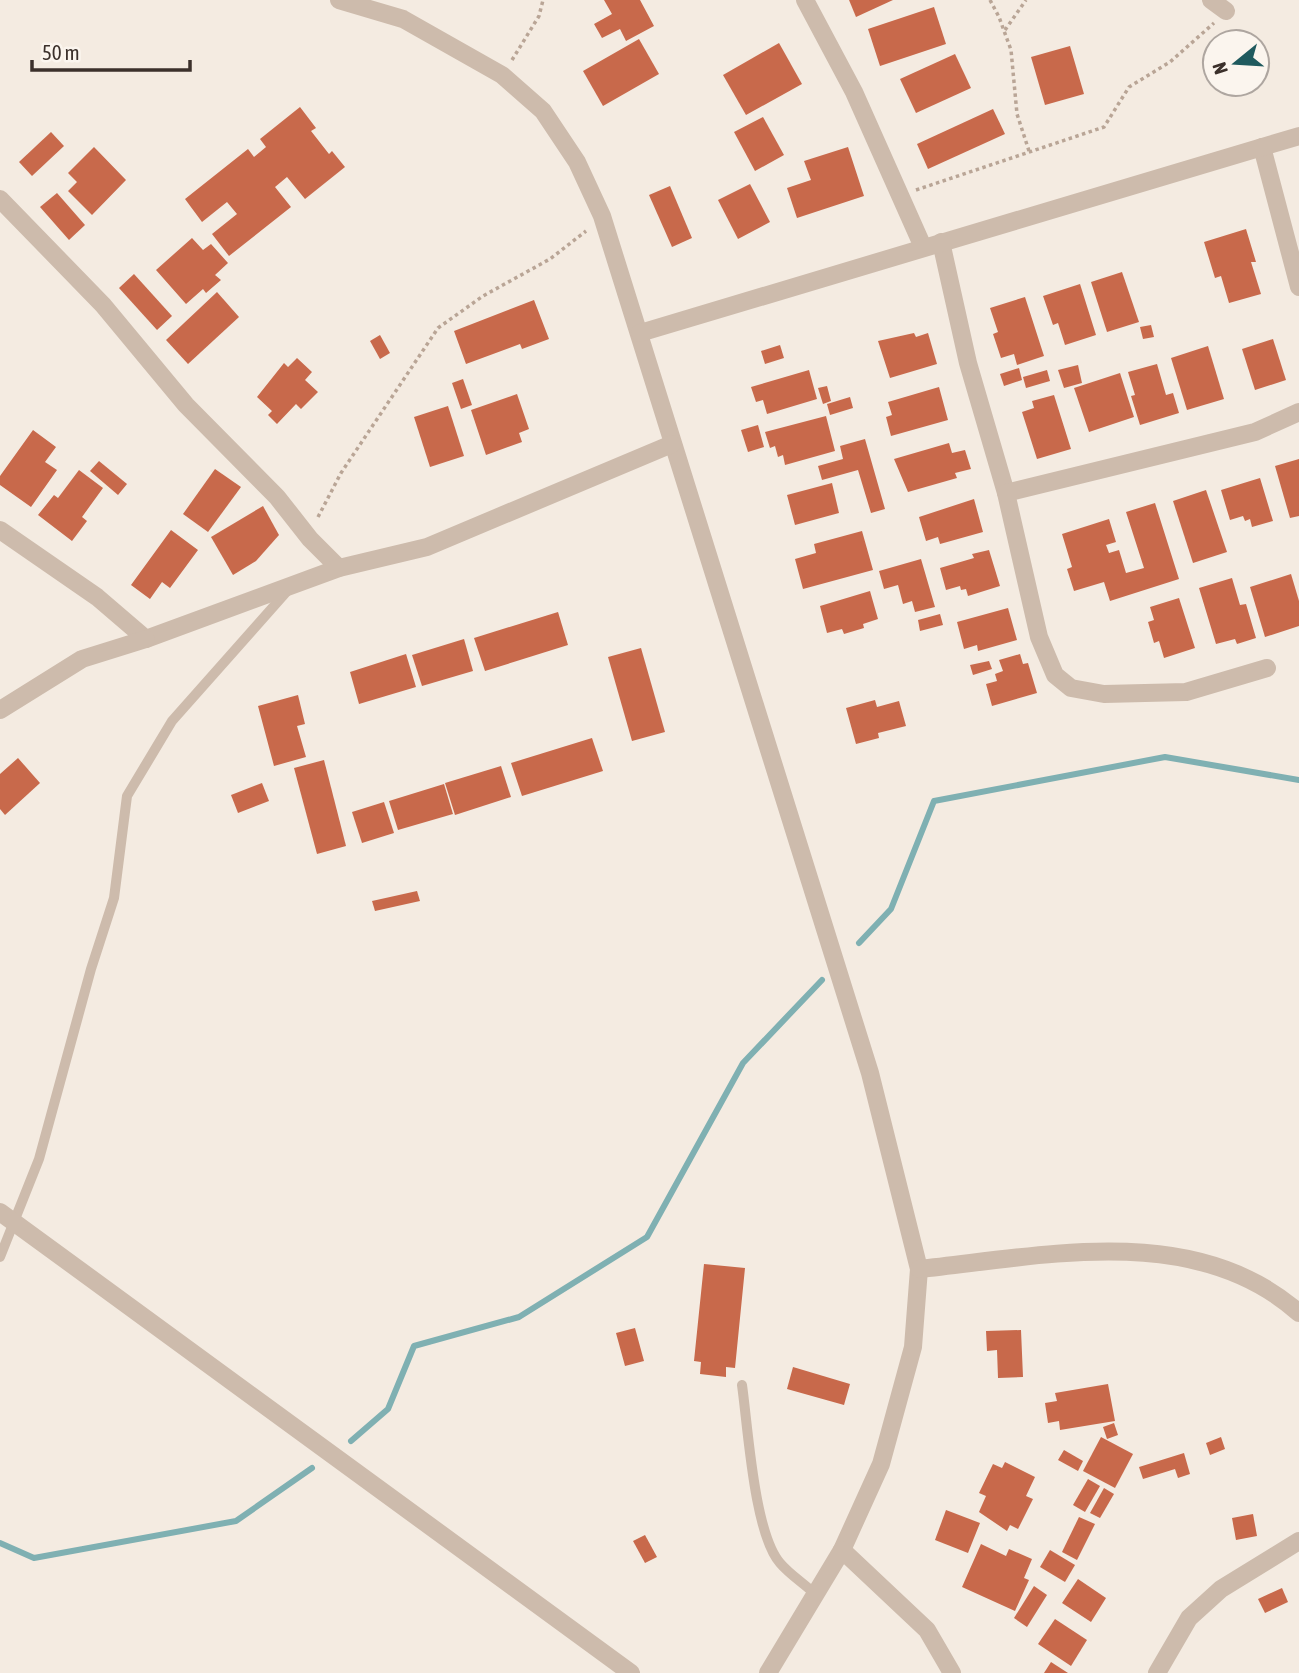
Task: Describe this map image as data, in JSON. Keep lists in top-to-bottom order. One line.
{"scale_bar":"50 m","north":"left"}
